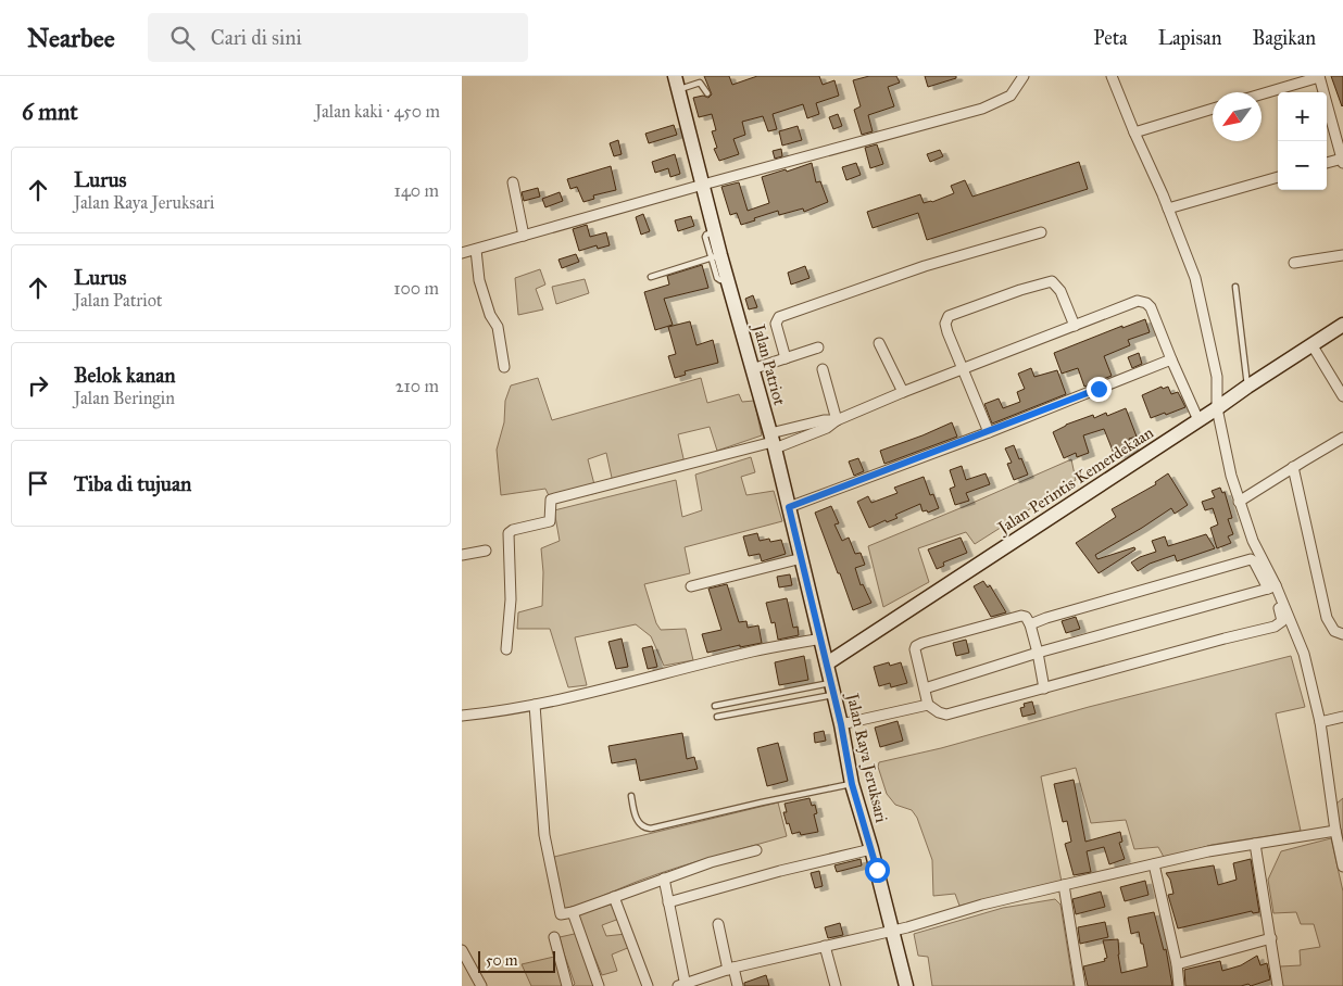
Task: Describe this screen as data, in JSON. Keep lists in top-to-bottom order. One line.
{"streets":{"street":["Jalan Patriot","Jalan Perintis Kemerdekaan","Jalan Raya Jeruksari"]},"crossings":[["Jalan Patriot","Jalan Perintis Kemerdekaan"],["Jalan Patriot","Jalan Raya Jeruksari"],["Jalan Perintis Kemerdekaan","Jalan Raya Jeruksari"]],"scale_bar":"50 m","north":"bottom left","page":{"header":"Nearbee","search":"Cari di sini","nav":["Peta","Lapisan","Bagikan"],"heading":["6 mnt","Jalan kaki · 450 m"],"map_buttons":["+","−"],"list":[["Lurus","Jalan Raya Jeruksari","140 m"],["Lurus","Jalan Patriot","100 m"],["Belok kanan","Jalan Beringin","210 m"],"Tiba di tujuan"],"scale":"50 m"}}
